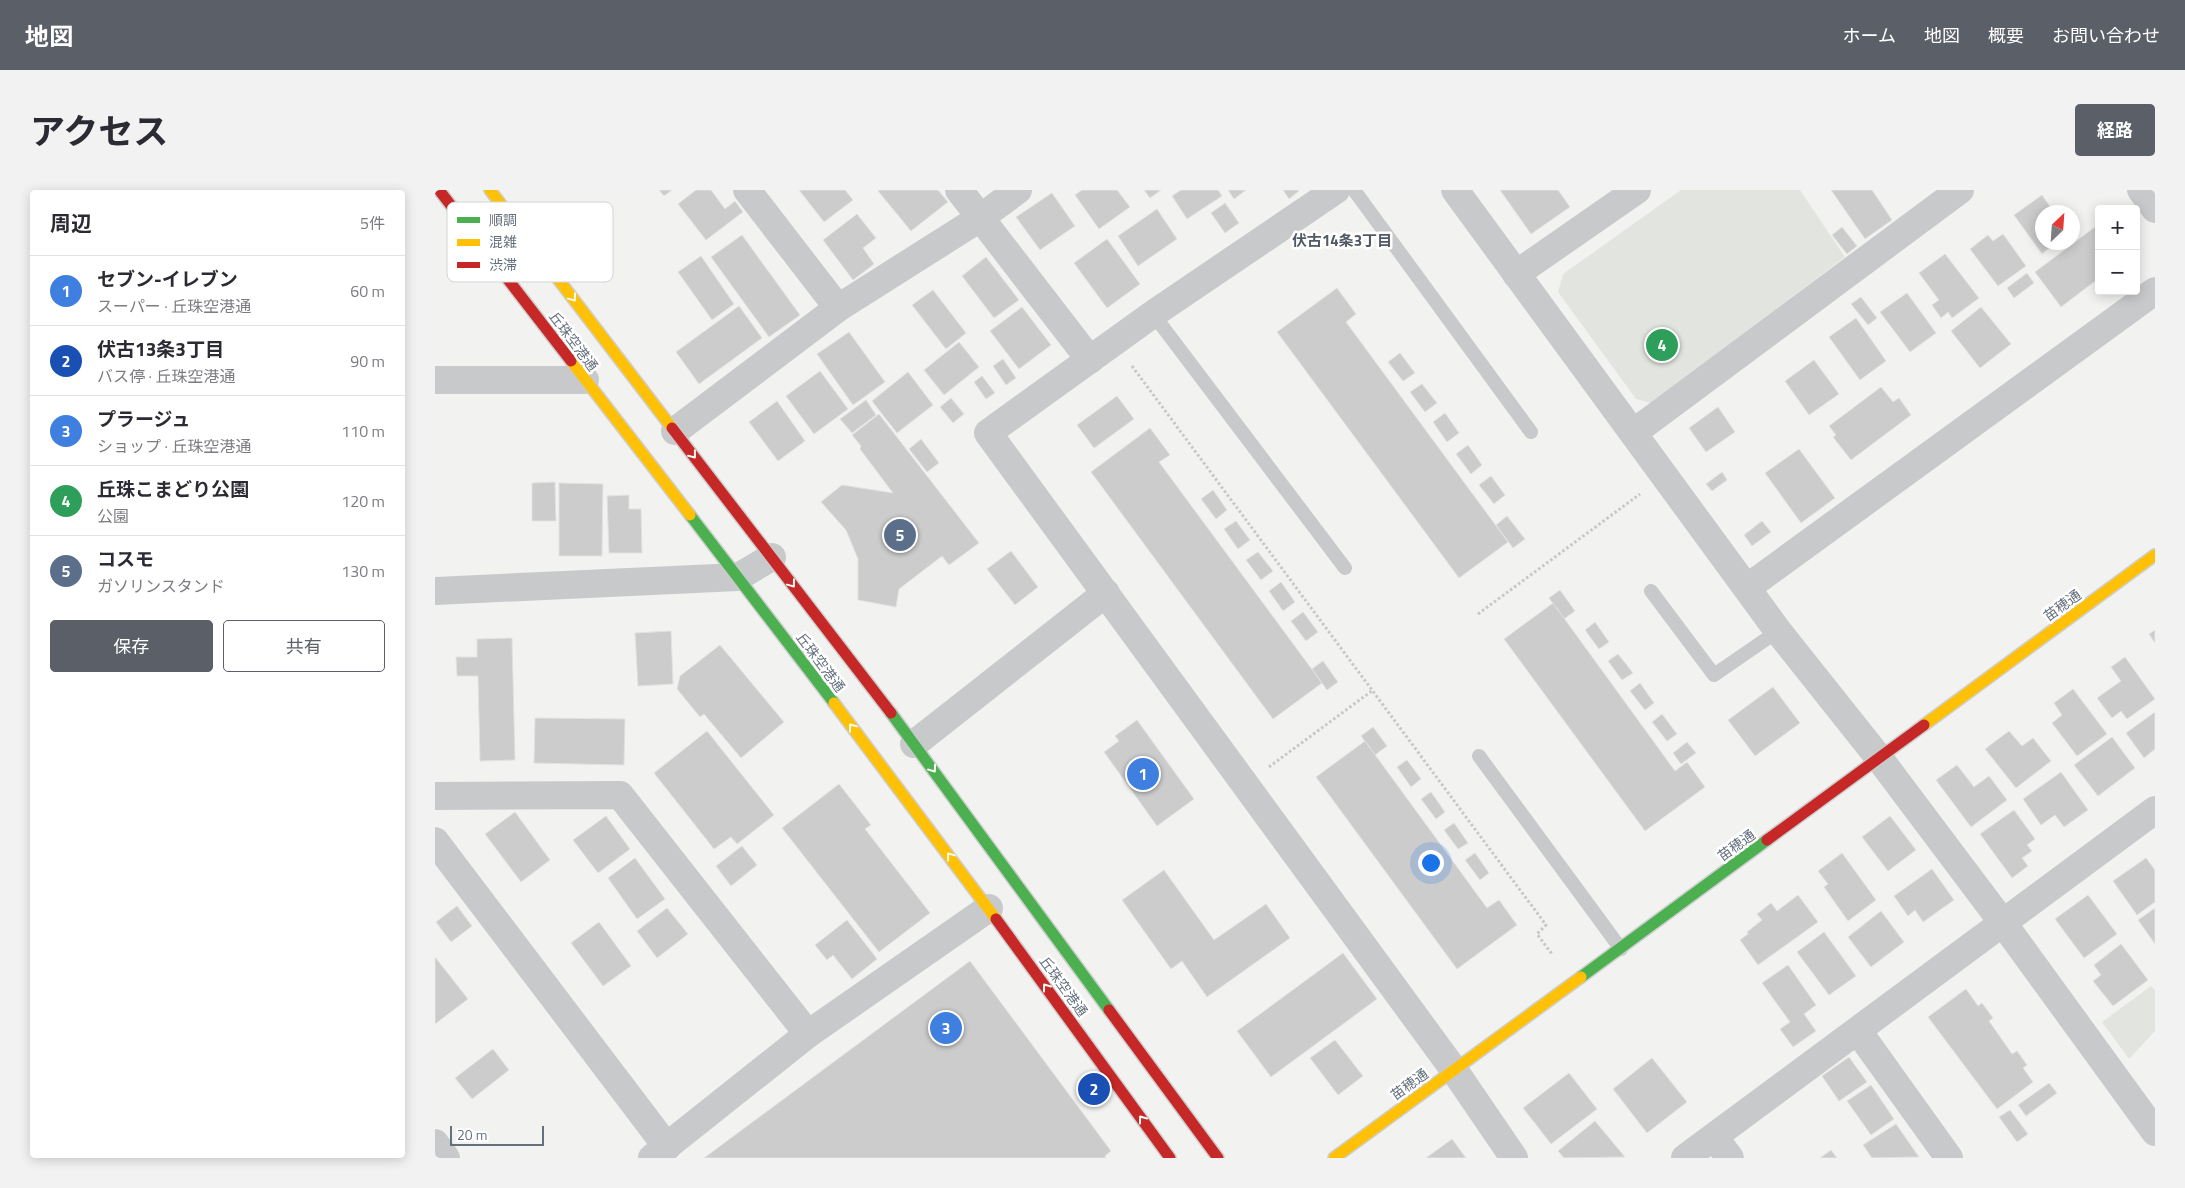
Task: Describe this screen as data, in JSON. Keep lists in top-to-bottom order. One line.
{"streets":{"main road":["丘珠空港通","苗穂通"]},"districts":["伏古14条3丁目"],"legend":["順調","混雑","渋滞"],"scale_bar":"20 m","north":"top right","page":{"header":"地図","nav":["ホーム","地図","概要","お問い合わせ"],"title":"アクセス","buttons":["経路",["保存","共有"]],"heading":["周辺","5件"],"map_buttons":["+","−"],"list":[{"mark":"1","name":"セブン-イレブン","note":"スーパー · 丘珠空港通","value":"60 m"},{"mark":"2","name":"伏古13条3丁目","note":"バス停 · 丘珠空港通","value":"90 m"},{"mark":"3","name":"プラージュ","note":"ショップ · 丘珠空港通","value":"110 m"},{"mark":"4","name":"丘珠こまどり公園","note":"公園","value":"120 m"},{"mark":"5","name":"コスモ","note":"ガソリンスタンド","value":"130 m"}],"pins":["4","5","1","3","2"],"scale":"20 m"}}
